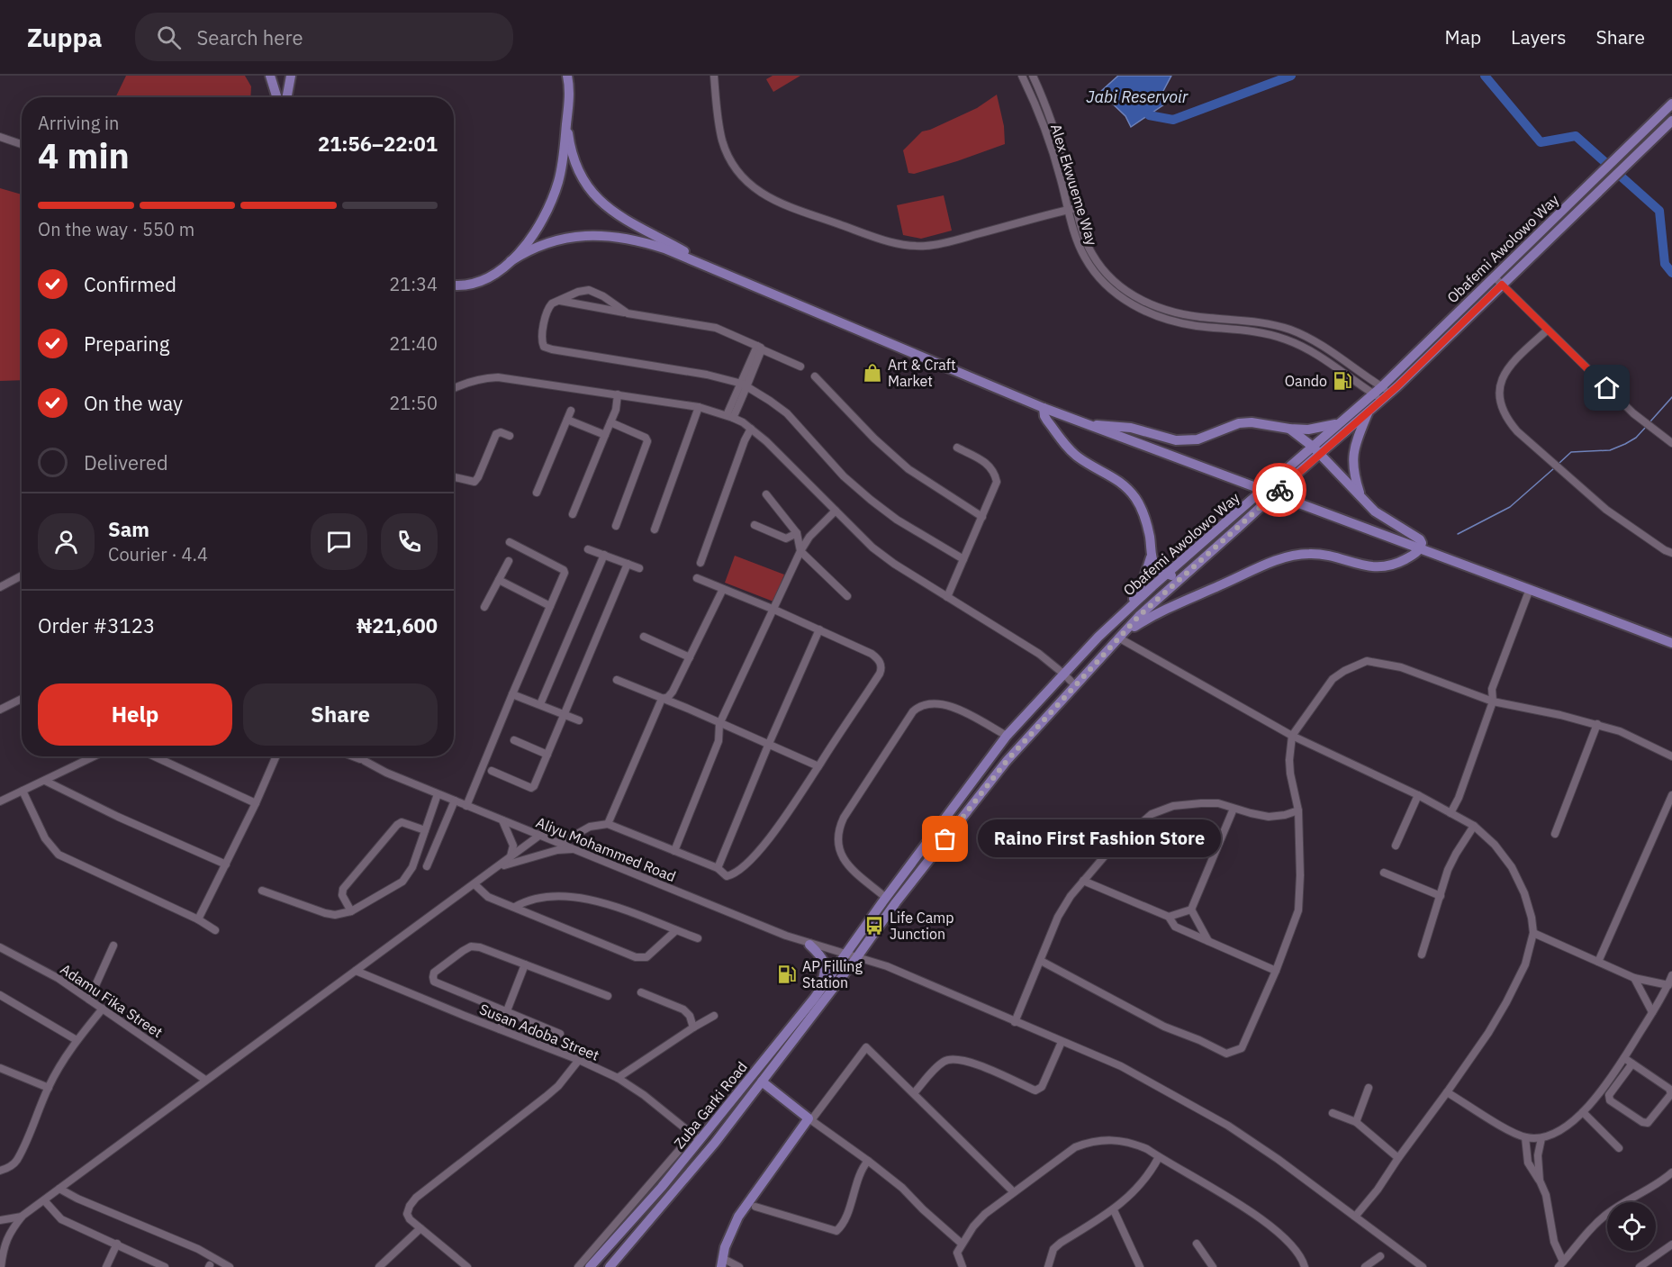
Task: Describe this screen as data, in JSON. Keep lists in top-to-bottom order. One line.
{"streets":{"main road":["Obafemi Awolowo Way","Zuba Garki Road"],"street":["Alex Ekwueme Way","Aliyu Mohammed Road","Adamu Fika Street","Susan Adoba Street"]},"crossings":[["Alex Ekwueme Way","Obafemi Awolowo Way"],["Obafemi Awolowo Way","Aliyu Mohammed Road"],["Obafemi Awolowo Way","Zuba Garki Road"],["Aliyu Mohammed Road","Zuba Garki Road"],["Susan Adoba Street","Zuba Garki Road"]],"water":["Jabi Reservoir"],"places":{"shop":["Art & Craft Market"],"fuel station":["Oando","AP Filling Station"],"other":["Raino First Fashion Store"],"bus stop":["Life Camp Junction"]},"page":{"header":"Zuppa","search":"Search here","nav":["Map","Layers","Share"],"heading":["4 min","Arriving in","21:56–22:01"],"panel":["Sam","Courier · 4.4","Order #3123","₦21,600"],"bar":"On the way · 550 m","list":[["Confirmed","21:34"],["Preparing","21:40"],["On the way","21:50"],"Delivered"],"buttons":["Help","Share"],"bubble":"Raino First Fashion Store"}}
